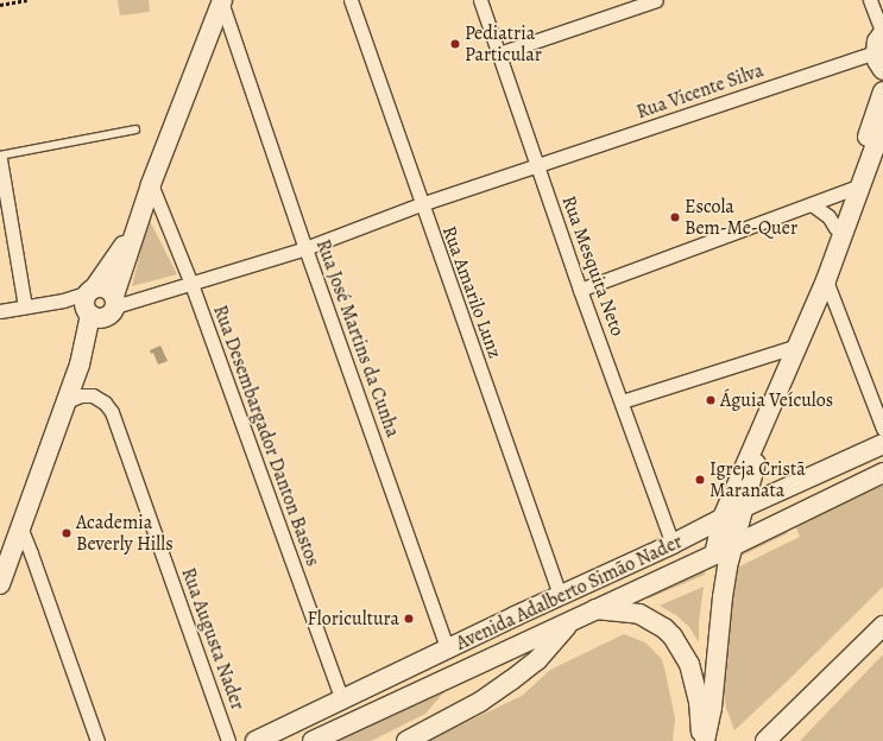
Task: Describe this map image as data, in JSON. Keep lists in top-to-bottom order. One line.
{"streets":{"street":["Rua Vicente Silva","Rua Mesquita Neto","Rua Amarilo Lunz","Rua José Martins da Cunha","Rua Desembargador Danton Bastos","Avenida Adalberto Simão Nader","Rua Augusta Nader"]},"crossings":[["Rua Vicente Silva","Rua Mesquita Neto"],["Rua Vicente Silva","Rua Amarilo Lunz"],["Rua Vicente Silva","Rua José Martins da Cunha"],["Rua Vicente Silva","Rua Desembargador Danton Bastos"],["Rua Mesquita Neto","Avenida Adalberto Simão Nader"],["Rua Amarilo Lunz","Avenida Adalberto Simão Nader"],["Rua José Martins da Cunha","Avenida Adalberto Simão Nader"],["Rua Desembargador Danton Bastos","Avenida Adalberto Simão Nader"]],"places":["Pediatria Particular","Escola Bem-Me-Quer","Águia Veículos","Igreja Cristã Maranata","Academia Beverly Hills","Floricultura"]}
